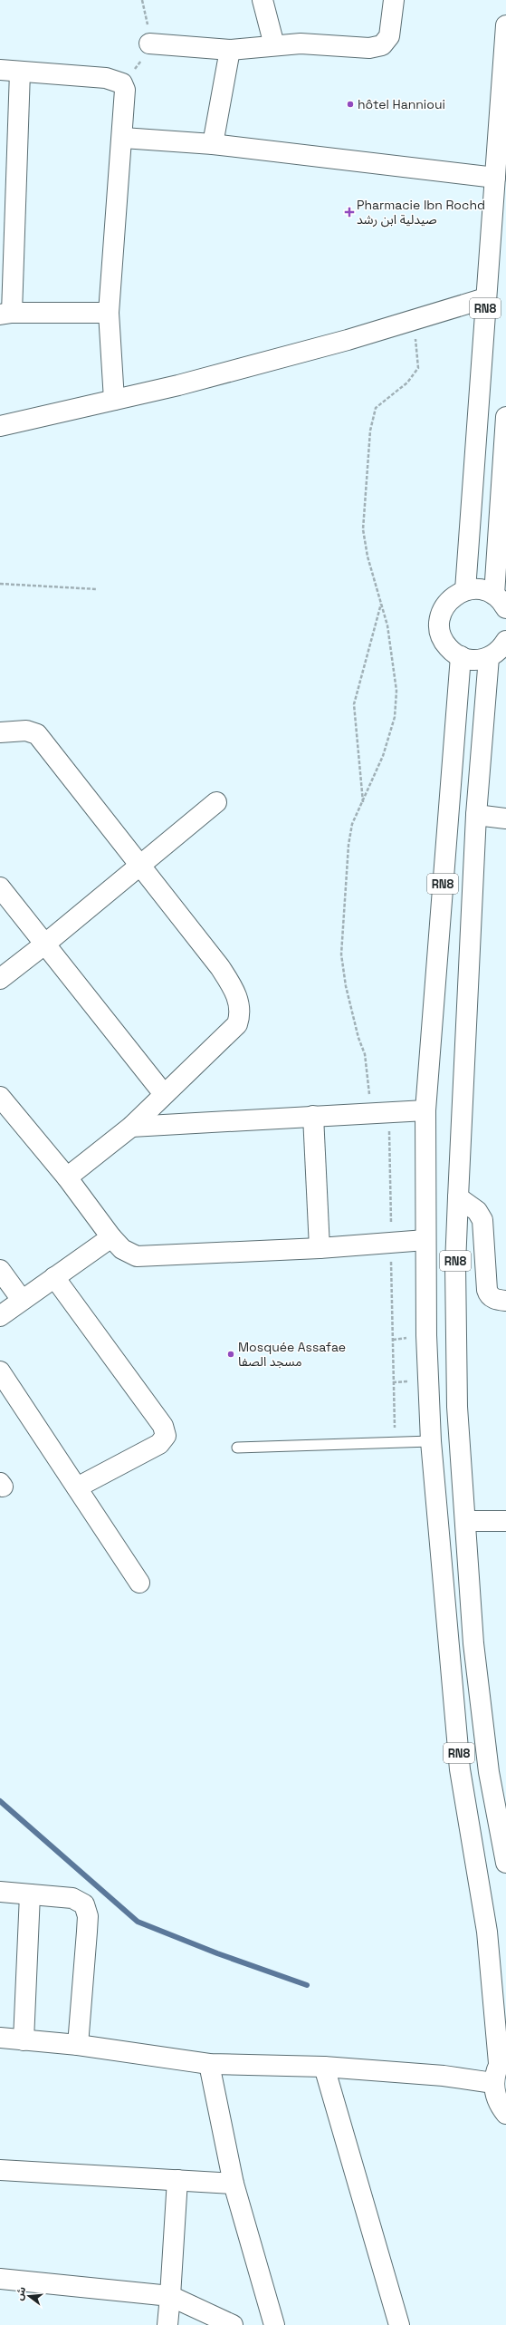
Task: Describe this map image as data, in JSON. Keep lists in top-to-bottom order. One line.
{"streets":{"street":["RN8"]},"places":{"other":["hôtel Hannioui","Mosquée Assafae مسجد الصفا"],"health":["Pharmacie Ibn Rochd صيدلية ابن رشد"]},"north":"left"}
